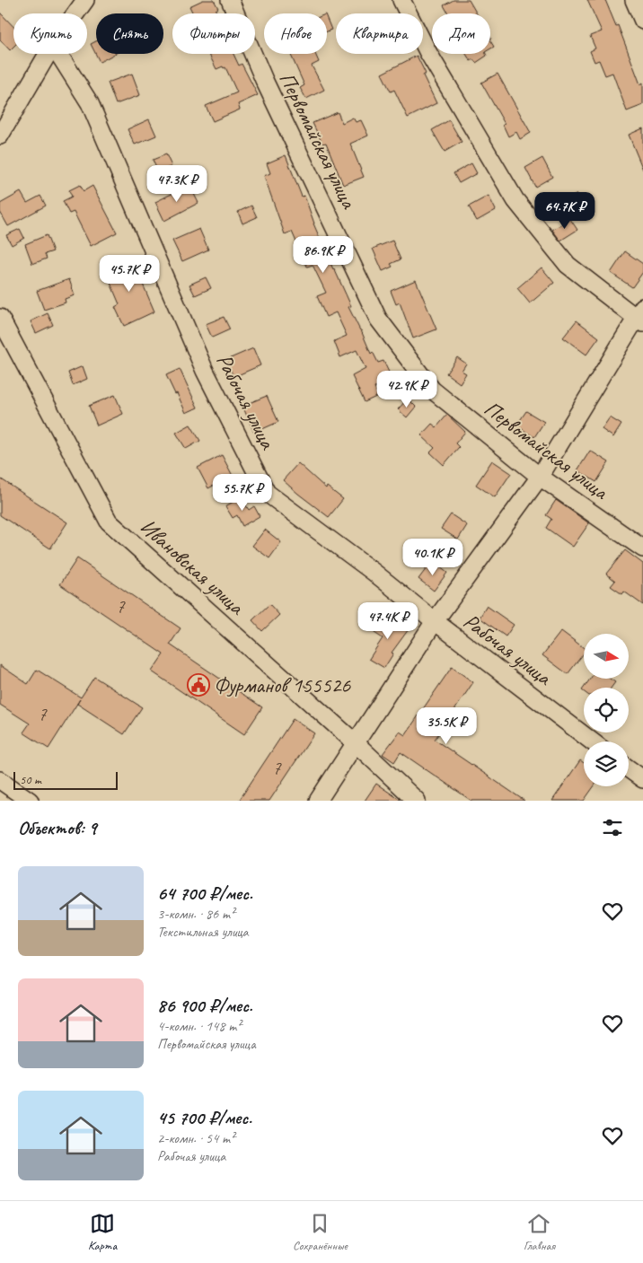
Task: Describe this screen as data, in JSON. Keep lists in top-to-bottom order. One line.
{"streets":{"street":["Первомайская улица","Рабочая улица","Ивановская улица"]},"places":{"public building":["Фурманов 155526"]},"house_numbers":["7","7","7"],"scale_bar":"50 m","north":"right","page":{"chip":["Купить","Снять","Фильтры","Новое","Квартира","Дом"],"price":["47.3K ₽","64.7K ₽","86.9K ₽","45.7K ₽","42.9K ₽","55.7K ₽","40.1K ₽","47.4K ₽","35.5K ₽"],"scale":"50 m","heading":"Объектов: 9","list":[{"name":"64 700 ₽/мес.","note":"3-комн. · 86 m² · Текстильная улица"},{"name":"86 900 ₽/мес.","note":"4-комн. · 148 m² · Первомайская улица"},{"name":"45 700 ₽/мес.","note":"2-комн. · 54 m² · Рабочая улица"}],"tabs":["Карта","Сохранённые","Главная"]}}
